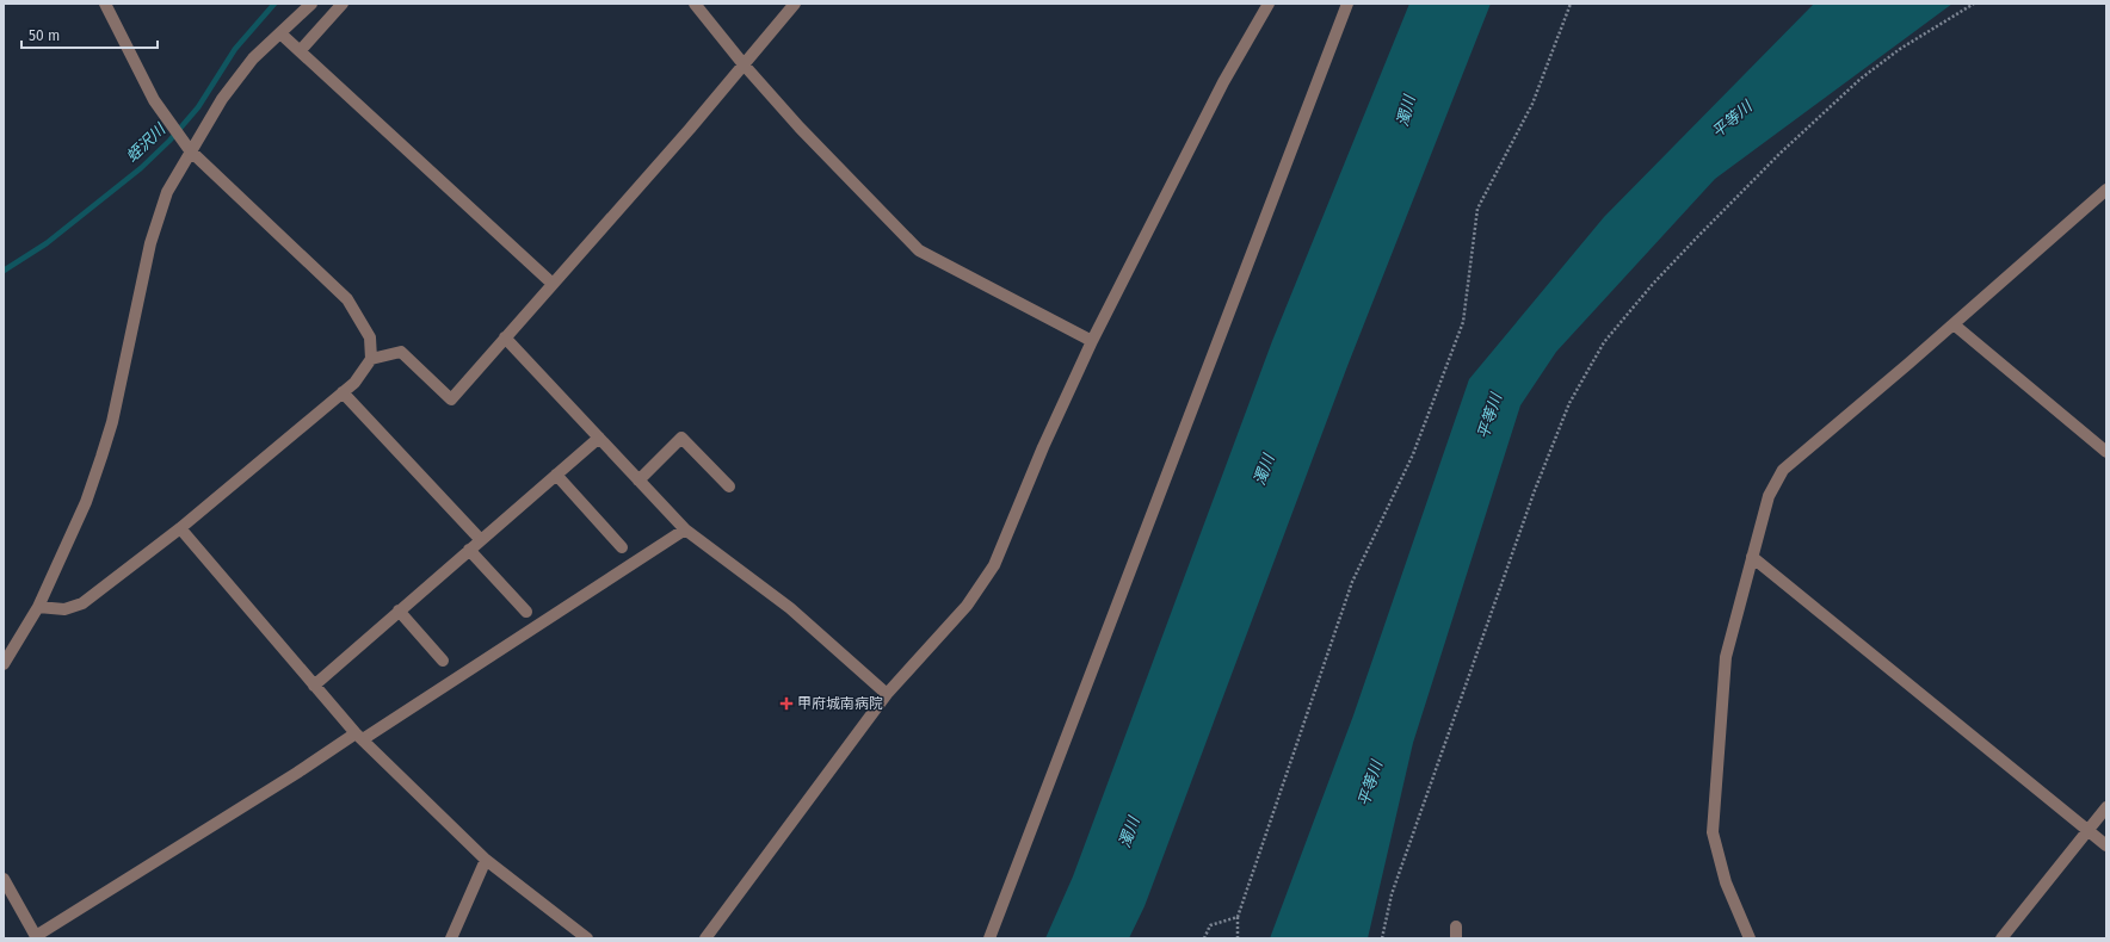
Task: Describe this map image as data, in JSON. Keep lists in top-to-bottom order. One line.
{"water":["濁川","平等川","蛭沢川"],"places":{"health":["甲府城南病院"]},"scale_bar":"50 m"}
